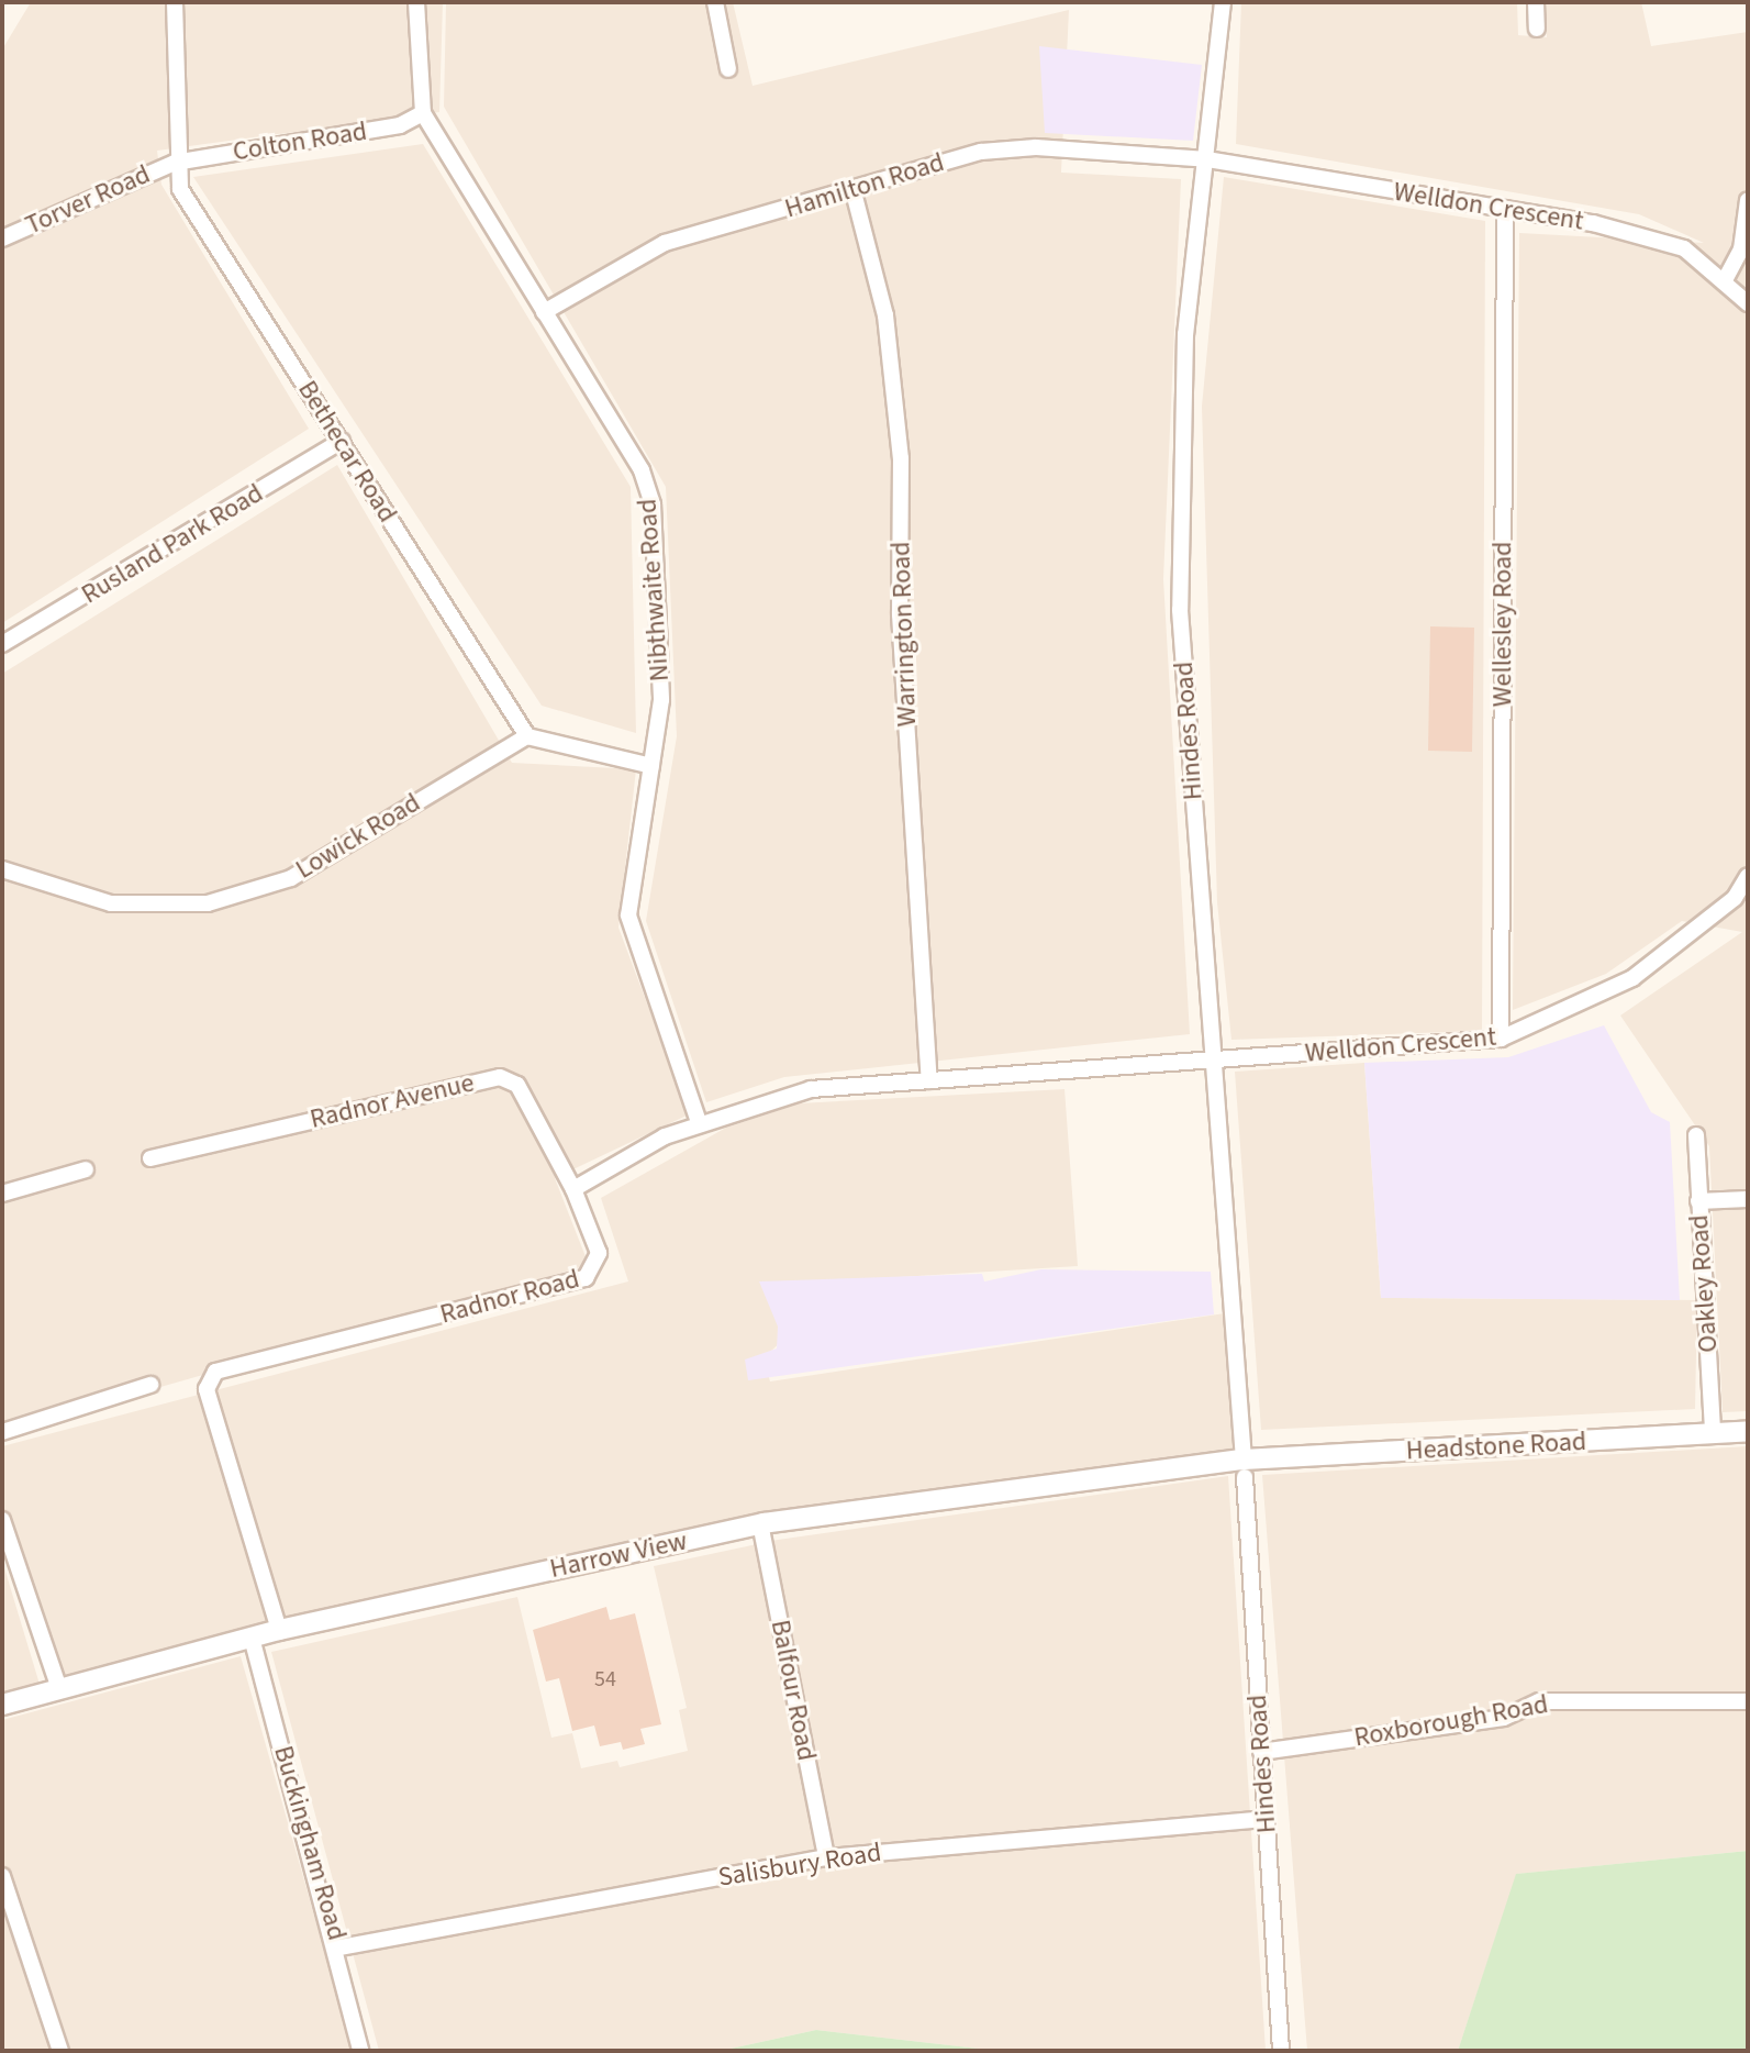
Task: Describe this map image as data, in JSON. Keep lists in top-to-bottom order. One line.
{"streets":{"street":["Colton Road","Hamilton Road","Torver Road","Welldon Crescent","Bethecar Road","Rusland Park Road","Nibthwaite Road","Wellesley Road","Warrington Road","Hindes Road","Lowick Road","Radnor Avenue","Oakley Road","Radnor Road","Headstone Road","Harrow View","Balfour Road","Roxborough Road","Buckingham Road","Salisbury Road"]},"crossings":[["Colton Road","Torver Road"],["Colton Road","Bethecar Road"],["Colton Road","Nibthwaite Road"],["Hamilton Road","Welldon Crescent"],["Hamilton Road","Nibthwaite Road"],["Hamilton Road","Warrington Road"],["Hamilton Road","Hindes Road"],["Torver Road","Bethecar Road"],["Welldon Crescent","Wellesley Road"],["Welldon Crescent","Hindes Road"],["Bethecar Road","Rusland Park Road"],["Bethecar Road","Lowick Road"],["Hindes Road","Headstone Road"],["Hindes Road","Harrow View"],["Hindes Road","Roxborough Road"],["Hindes Road","Salisbury Road"],["Radnor Avenue","Radnor Road"],["Oakley Road","Headstone Road"],["Radnor Road","Harrow View"],["Headstone Road","Harrow View"],["Harrow View","Balfour Road"],["Harrow View","Buckingham Road"],["Balfour Road","Salisbury Road"],["Buckingham Road","Salisbury Road"]],"house_numbers":["54"]}
